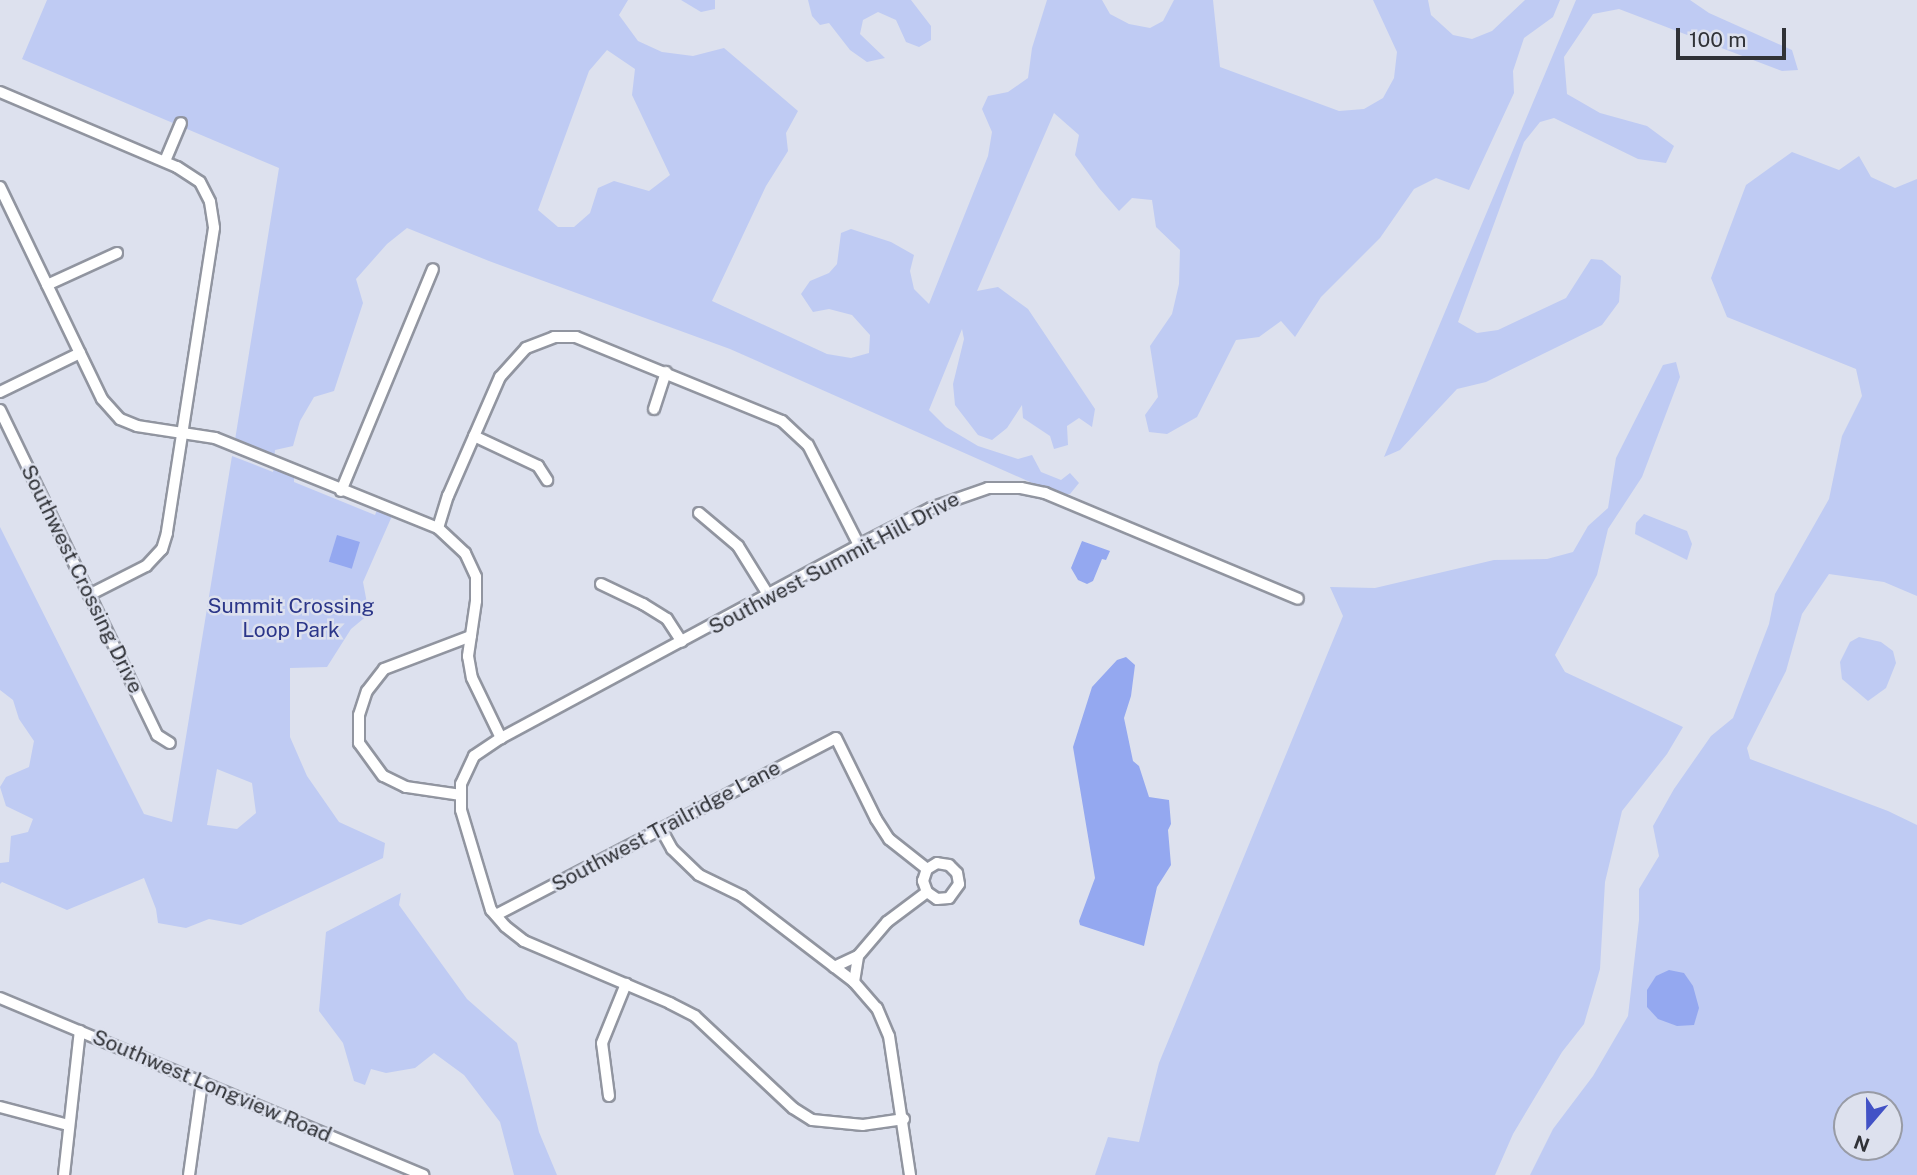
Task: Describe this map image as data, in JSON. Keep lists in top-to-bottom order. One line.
{"streets":{"street":["Southwest Summit Hill Drive","Southwest Crossing Drive","Southwest Trailridge Lane","Southwest Longview Road"]},"parks":["Summit Crossing Loop Park"],"scale_bar":"100 m","north":"bottom"}
